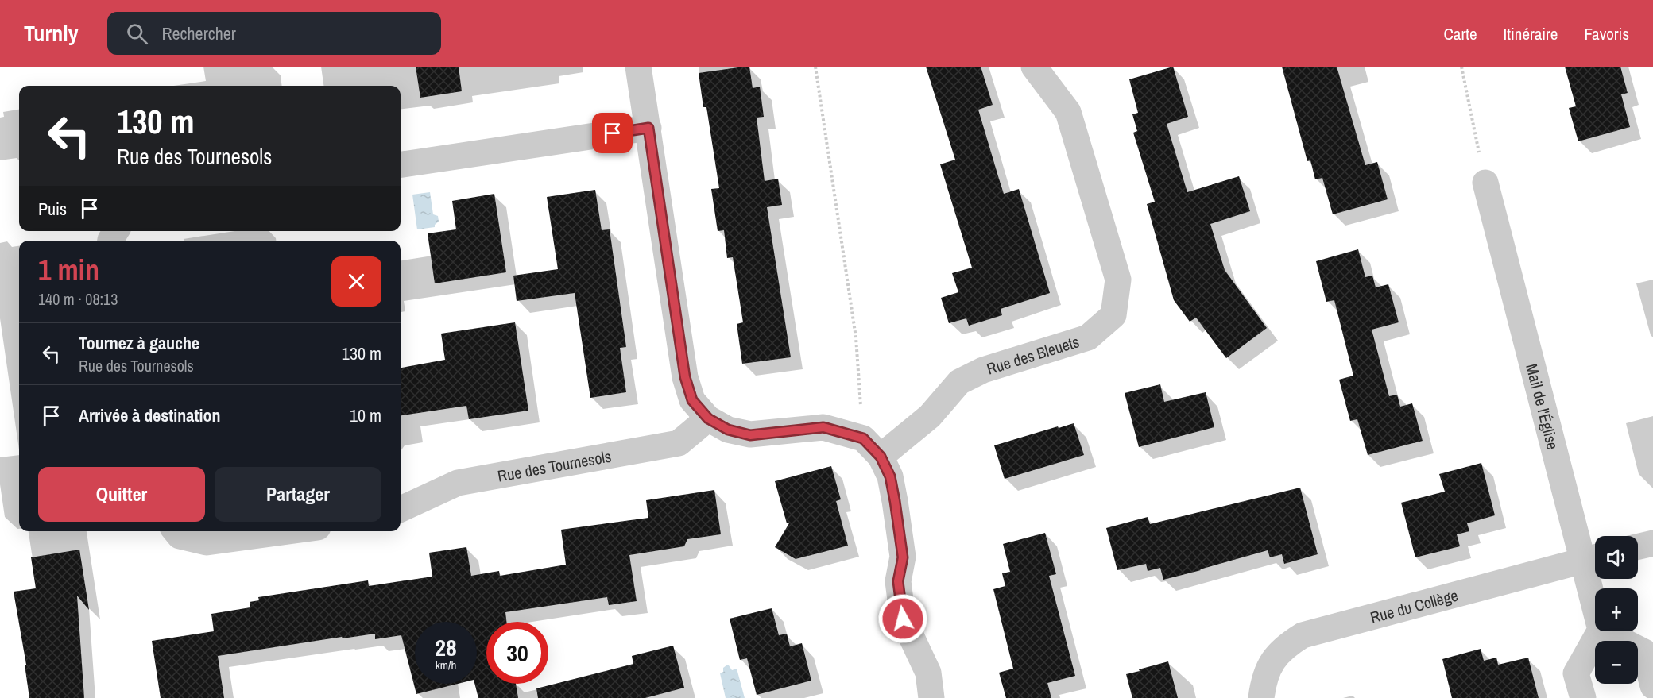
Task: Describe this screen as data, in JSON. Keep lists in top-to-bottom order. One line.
{"streets":{"street":["Rue des Bleuets","Mail de l'Église","Rue des Tournesols","Rue du Collège"]},"crossings":[["Mail de l'Église","Rue du Collège"]],"page":{"header":"Turnly","search":"Rechercher","nav":["Carte","Itinéraire","Favoris"],"turn":["130 m","Rue des Tournesols"],"then":"Puis","heading":["1 min","140 m · 08:13"],"list":[{"name":"Tournez à gauche","note":"Rue des Tournesols","value":"130 m"},{"name":"Arrivée à destination","value":"10 m"}],"buttons":["Quitter","Partager"],"map_buttons":["+","−"],"speed":"28 km/h","limit":"30"}}
